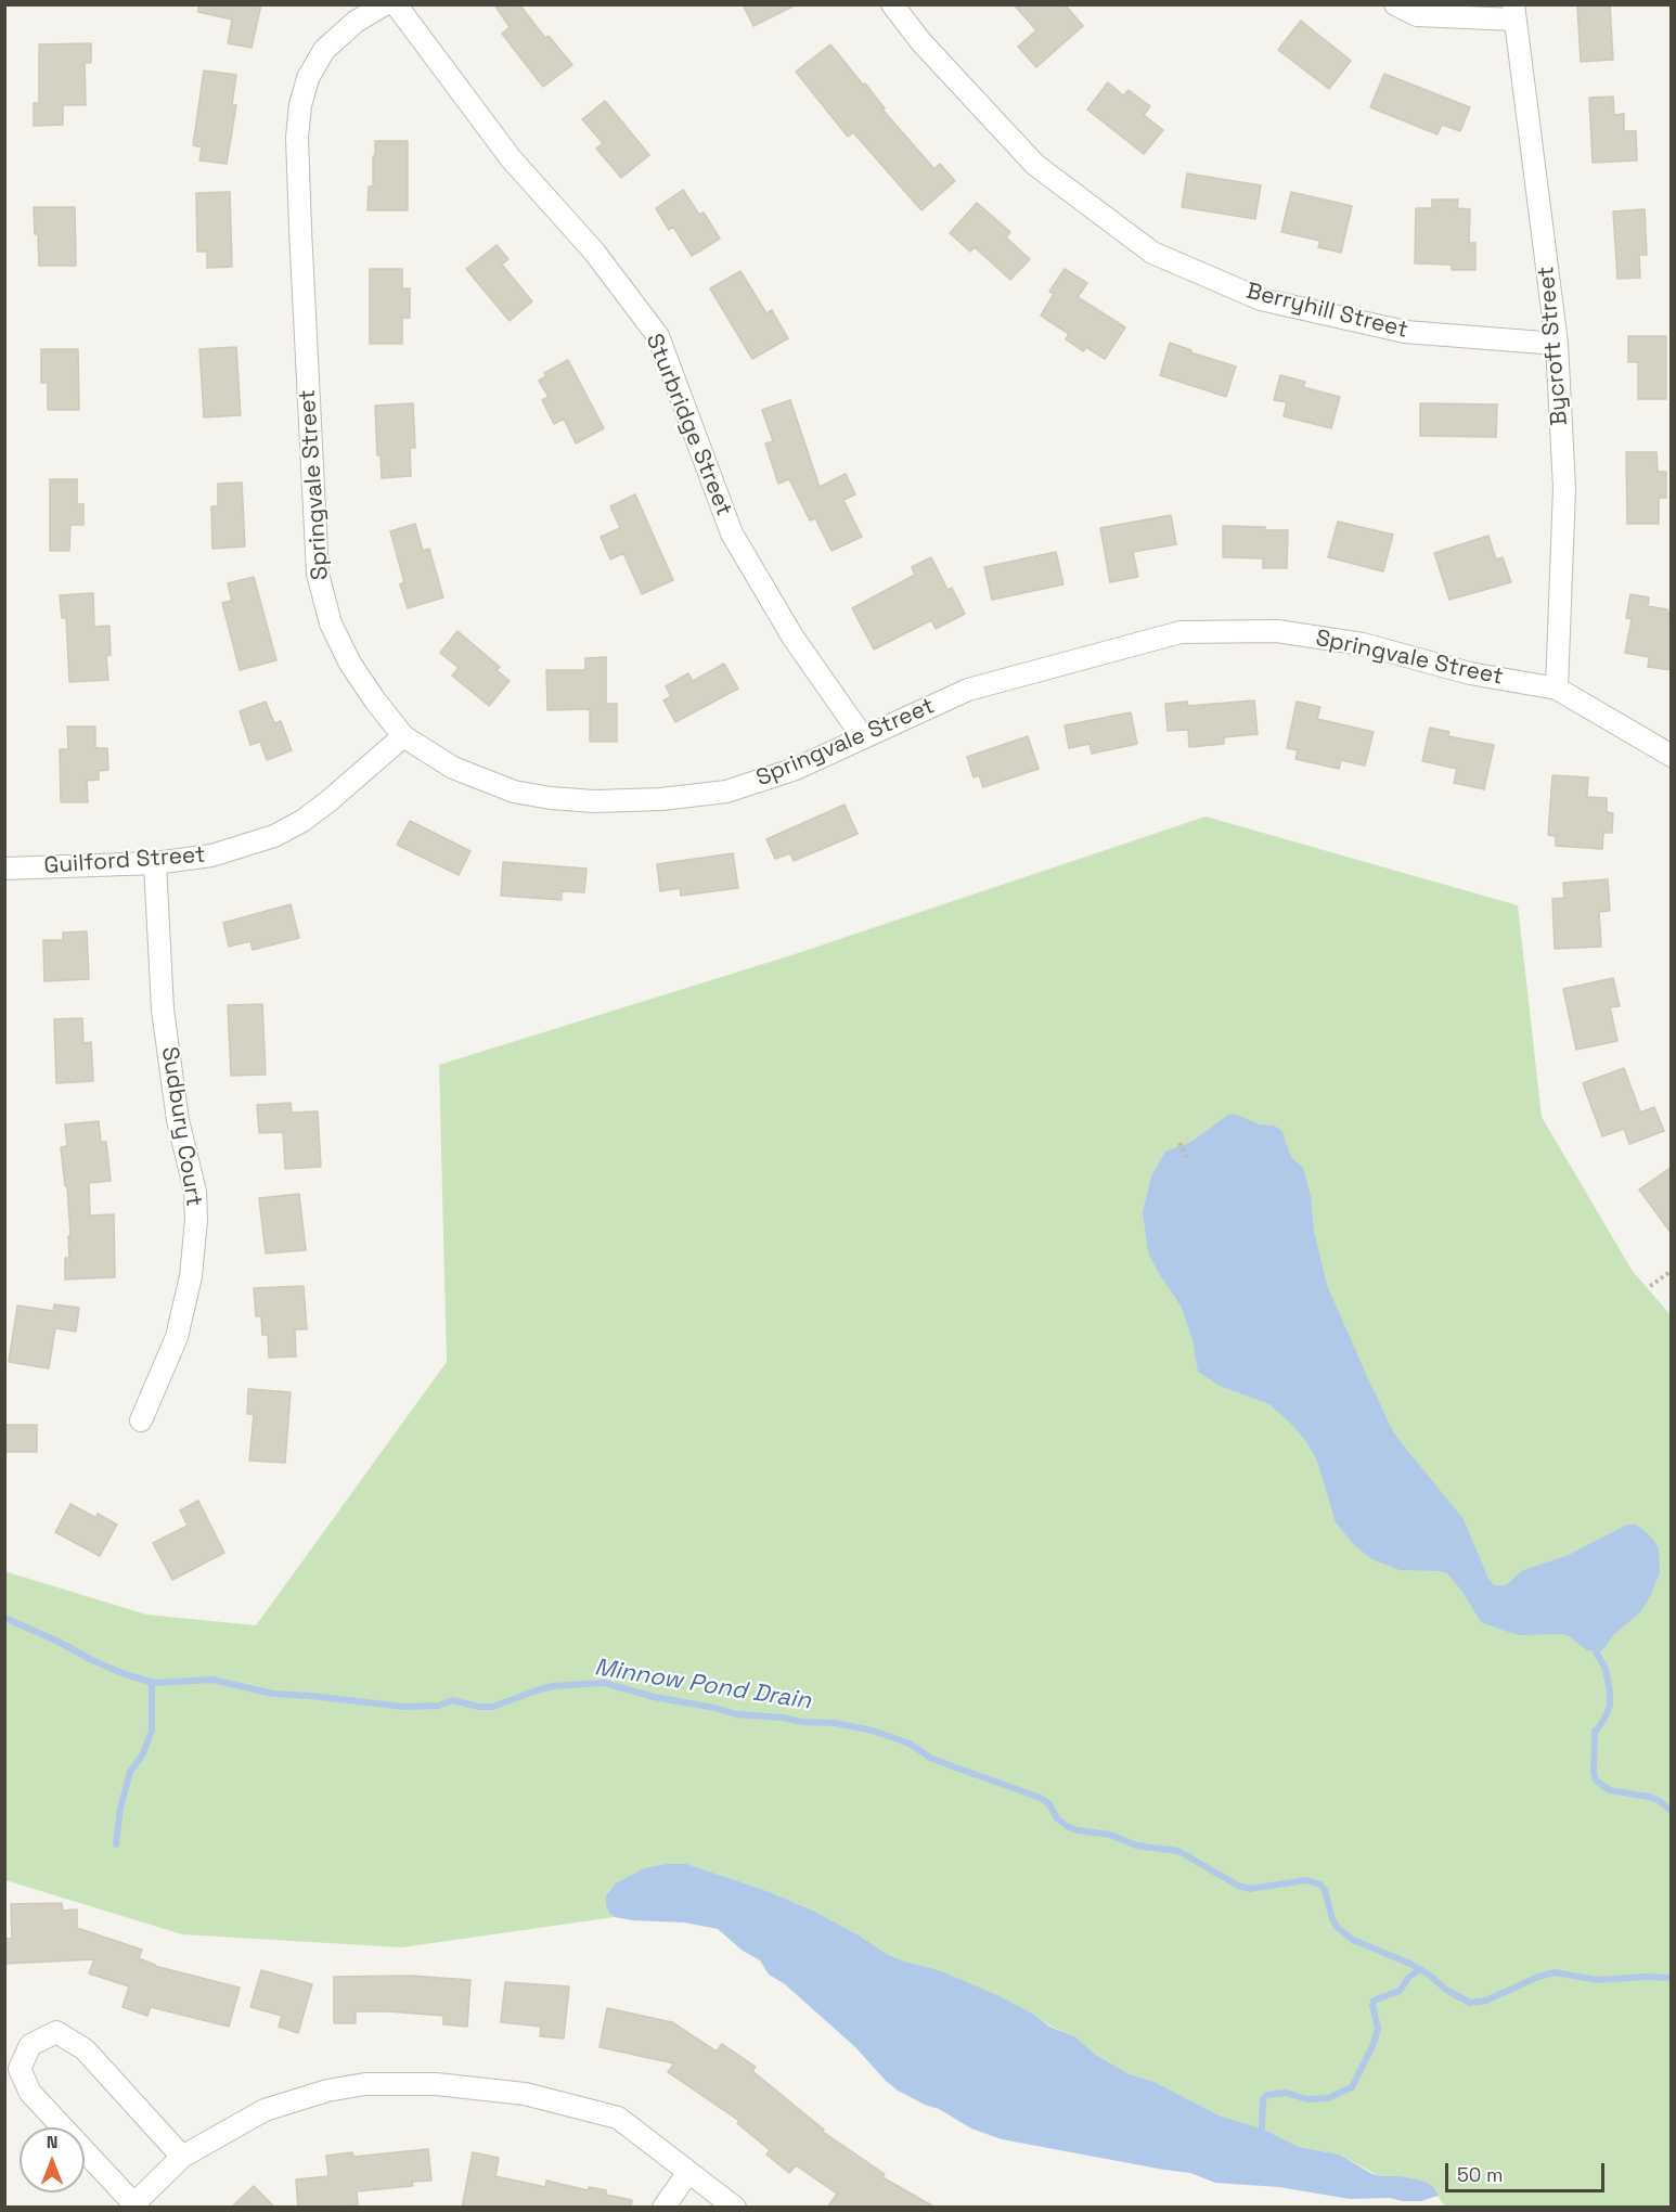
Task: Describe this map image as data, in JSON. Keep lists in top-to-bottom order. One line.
{"streets":{"street":["Berryhill Street","Bycroft Street","Sturbridge Street","Springvale Street","Guilford Street","Sudbury Court"]},"crossings":[["Berryhill Street","Bycroft Street"],["Bycroft Street","Springvale Street"],["Sturbridge Street","Springvale Street"],["Springvale Street","Guilford Street"],["Guilford Street","Sudbury Court"]],"water":["Minnow Pond Drain"],"scale_bar":"50 m","north":"top"}
